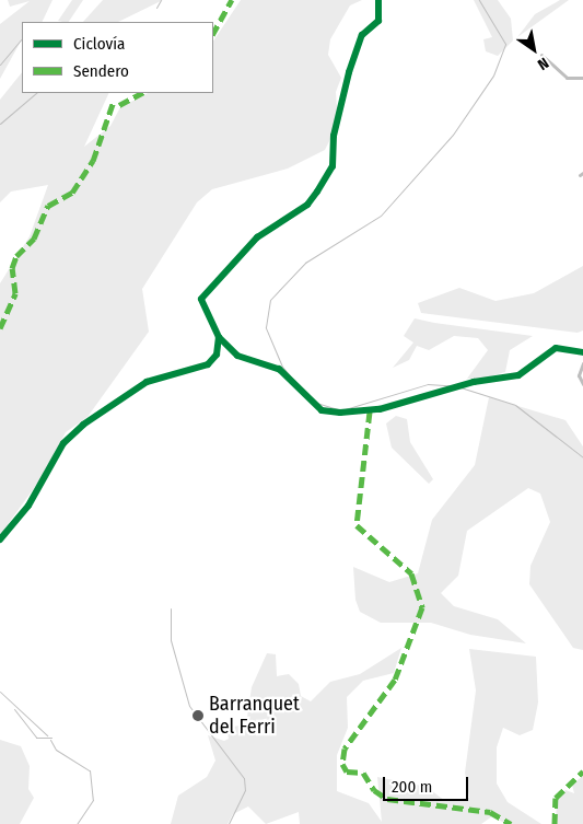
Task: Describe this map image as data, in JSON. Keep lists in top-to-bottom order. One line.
{"places":["Barranquet del Ferri"],"legend":["Ciclovía","Sendero"],"scale_bar":"200 m","north":"bottom right"}
